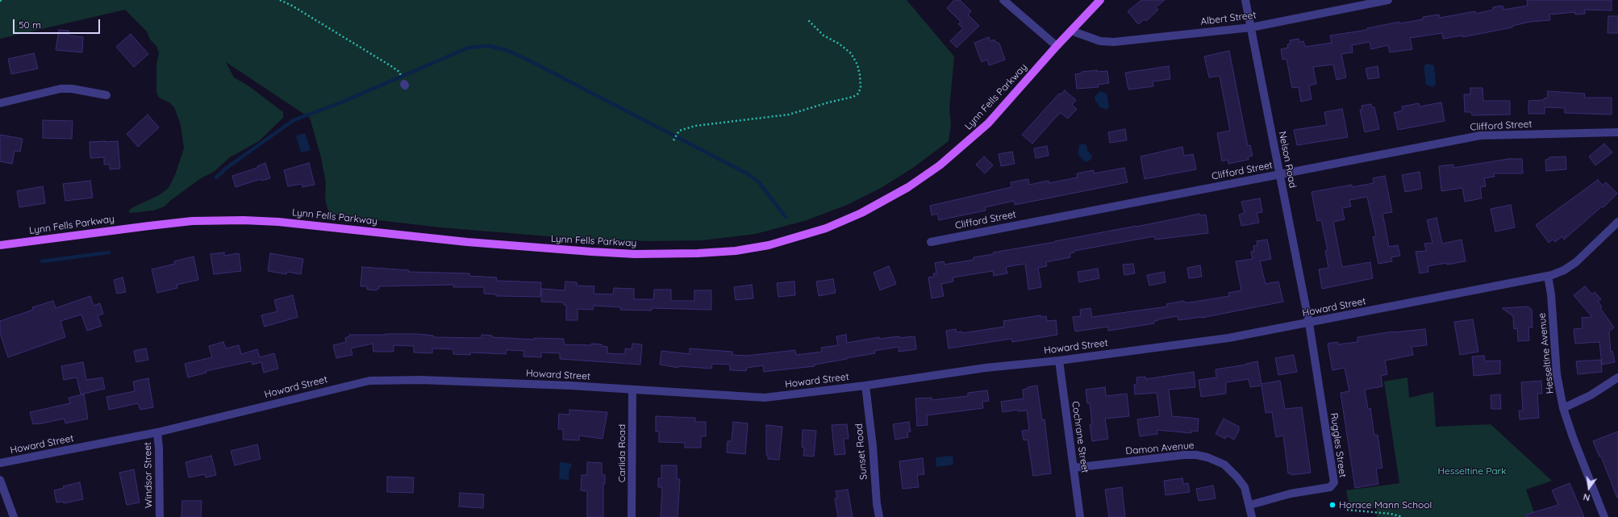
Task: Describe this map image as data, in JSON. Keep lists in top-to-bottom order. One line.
{"streets":{"main road":["Lynn Fells Parkway"],"street":["Albert Street","Clifford Street","Nelson Road","Howard Street","Hesseltine Avenue","Cochrane Street","Ruggles Street","Damon Avenue","Sunset Road","Carlida Road","Windsor Street"]},"crossings":[["Albert Street","Lynn Fells Parkway"],["Albert Street","Nelson Road"],["Clifford Street","Nelson Road"],["Nelson Road","Howard Street"],["Nelson Road","Ruggles Street"],["Howard Street","Hesseltine Avenue"],["Howard Street","Cochrane Street"],["Howard Street","Ruggles Street"],["Howard Street","Sunset Road"],["Howard Street","Carlida Road"],["Howard Street","Windsor Street"],["Cochrane Street","Damon Avenue"],["Ruggles Street","Damon Avenue"]],"parks":["Hesseltine Park"],"places":["Horace Mann School"],"scale_bar":"50 m","north":"bottom"}
